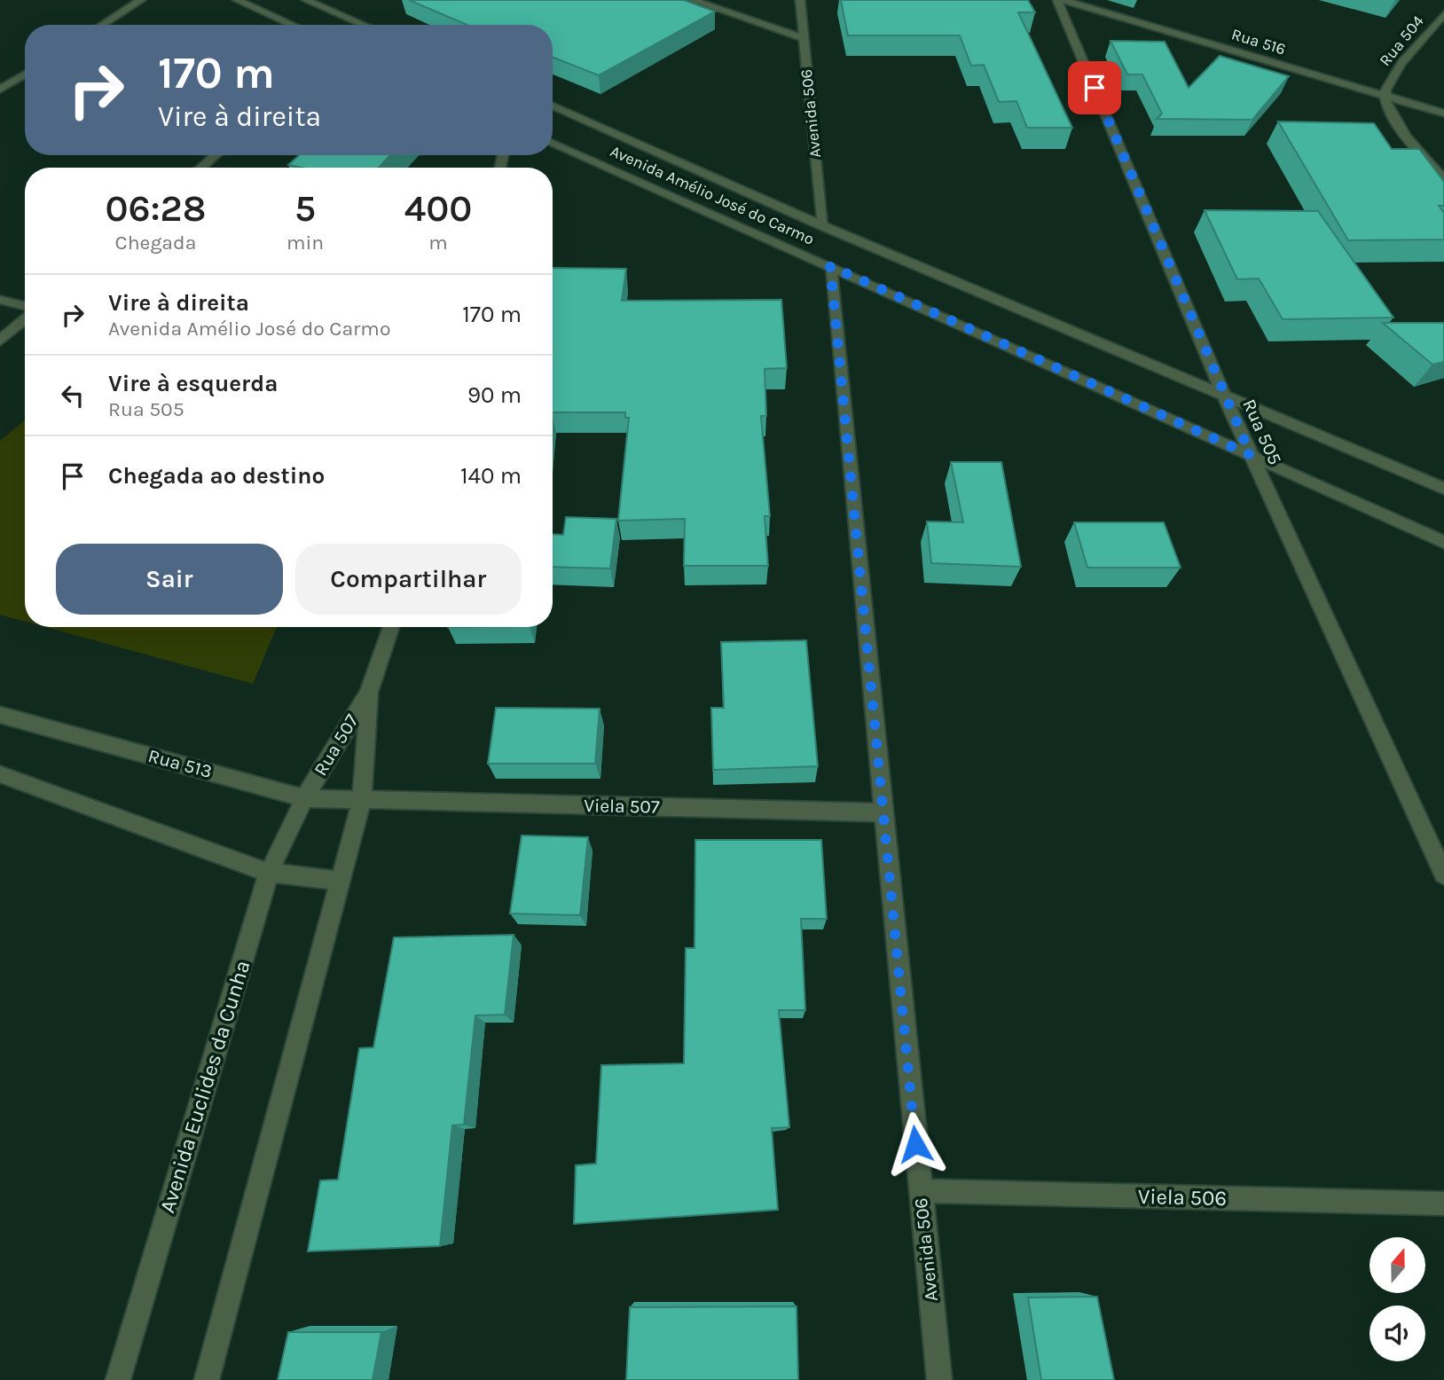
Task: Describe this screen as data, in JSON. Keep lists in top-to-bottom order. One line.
{"streets":{"street":["Rua 504","Rua 516","Avenida 506","Avenida Amélio José do Carmo","Rua 505","Rua 507","Rua 513","Viela 507","Avenida Euclides da Cunha","Viela 506"]},"crossings":[["Rua 504","Rua 516"],["Avenida 506","Avenida Amélio José do Carmo"],["Avenida 506","Viela 507"],["Avenida 506","Viela 506"],["Avenida Amélio José do Carmo","Rua 505"],["Rua 507","Rua 513"],["Rua 507","Viela 507"],["Rua 507","Avenida Euclides da Cunha"],["Rua 513","Viela 507"],["Rua 513","Avenida Euclides da Cunha"]],"north":"top","page":{"turn":["170 m","Vire à direita"],"eta":["06:28","Chegada","5","min","400","m"],"list":[{"name":"Vire à direita","note":"Avenida Amélio José do Carmo","value":"170 m"},{"name":"Vire à esquerda","note":"Rua 505","value":"90 m"},{"name":"Chegada ao destino","value":"140 m"}],"buttons":["Sair","Compartilhar"]}}
